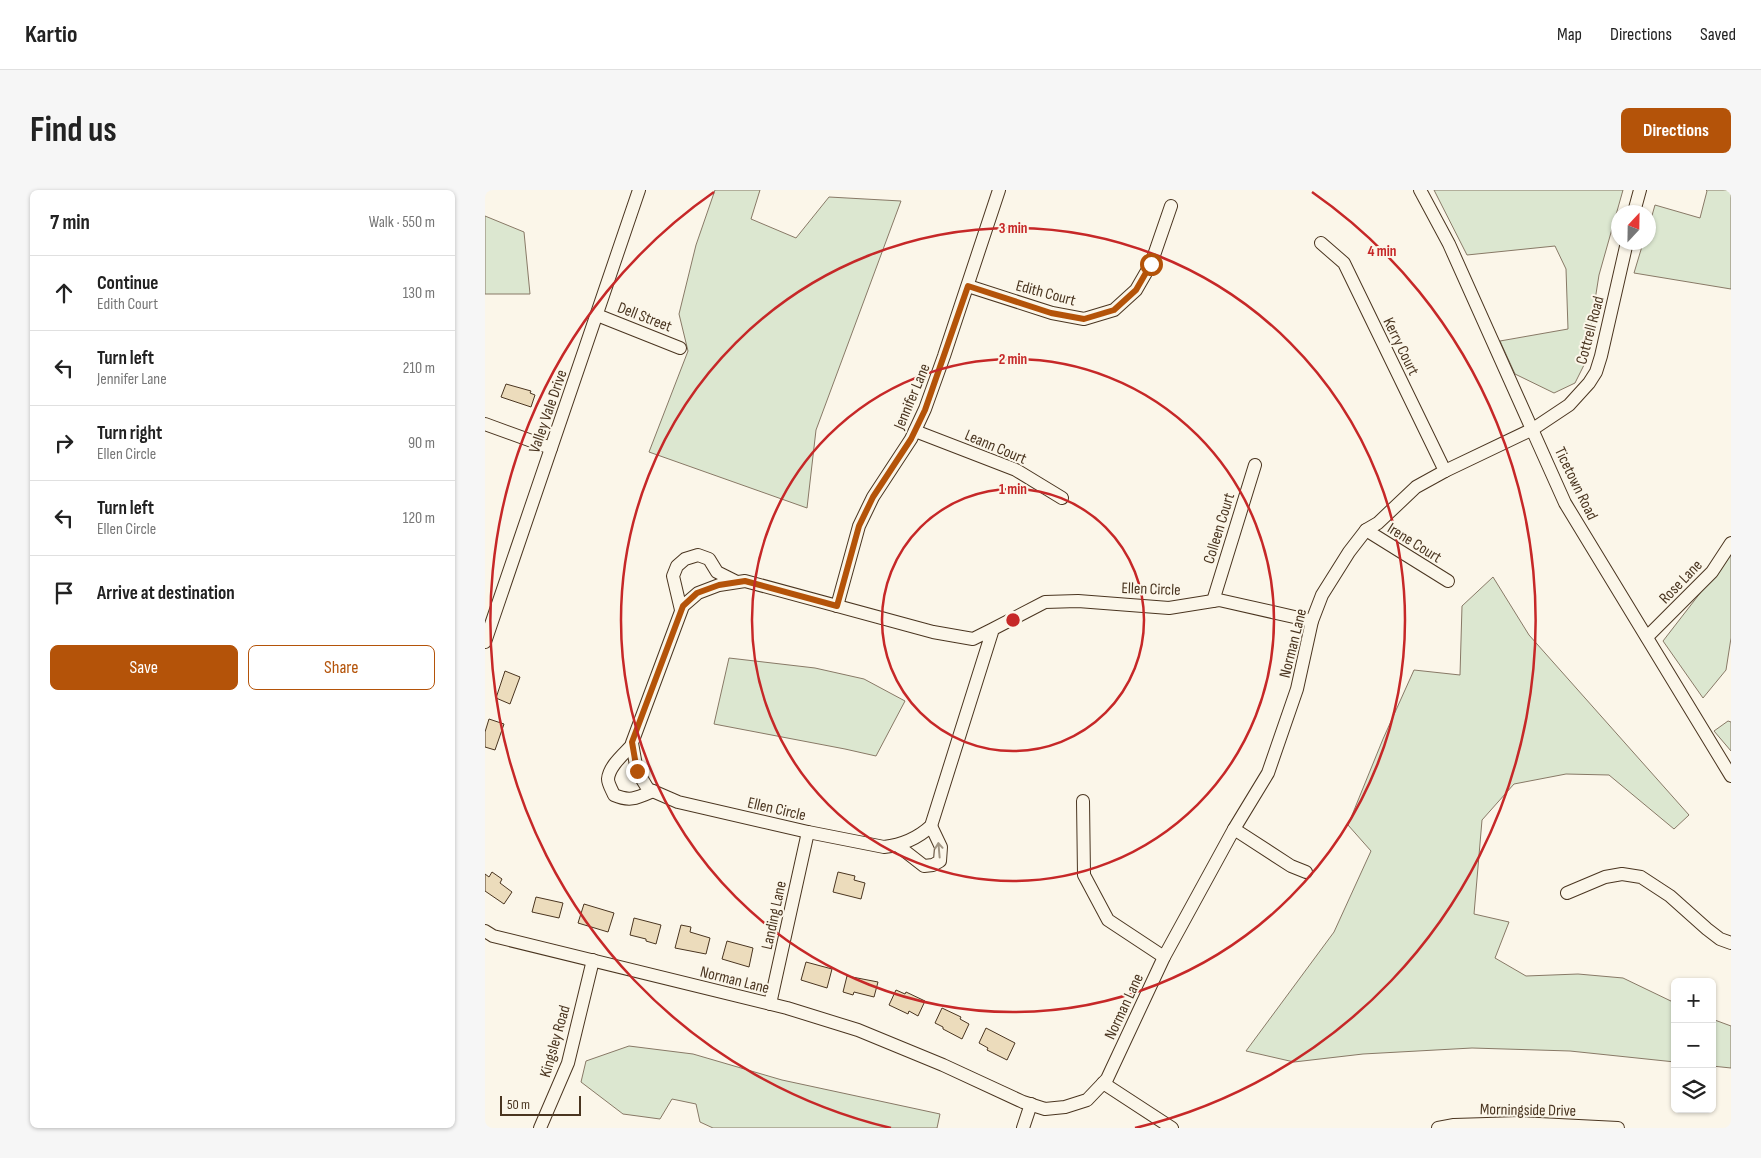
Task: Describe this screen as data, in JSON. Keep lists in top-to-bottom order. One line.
{"streets":{"street":["Edith Court","Dell Street","Cottrell Road","Kerry Court","Jennifer Lane","Valley Vale Drive","Leann Court","Ticetown Road","Colleen Court","Irene Court","Rose Lane","Ellen Circle","Norman Lane","Landing Lane","Kingsley Road","Morningside Drive"]},"crossings":[["Edith Court","Jennifer Lane"],["Dell Street","Valley Vale Drive"],["Cottrell Road","Ticetown Road"],["Cottrell Road","Norman Lane"],["Kerry Court","Norman Lane"],["Jennifer Lane","Leann Court"],["Jennifer Lane","Ellen Circle"],["Ticetown Road","Rose Lane"],["Ticetown Road","Norman Lane"],["Colleen Court","Ellen Circle"],["Irene Court","Norman Lane"],["Ellen Circle","Norman Lane"],["Ellen Circle","Landing Lane"],["Norman Lane","Landing Lane"],["Norman Lane","Kingsley Road"]],"scale_bar":"50 m","north":"top","page":{"header":"Kartio","nav":["Map","Directions","Saved"],"buttons":["Directions",["Save","Share"]],"title":"Find us","heading":["7 min","Walk · 550 m"],"list":[["Continue","Edith Court","130 m"],["Turn left","Jennifer Lane","210 m"],["Turn right","Ellen Circle","90 m"],["Turn left","Ellen Circle","120 m"],"Arrive at destination"],"map_buttons":["+","−"],"scale":"50 m"},"rings":["3 min","4 min","2 min","1 min"]}
